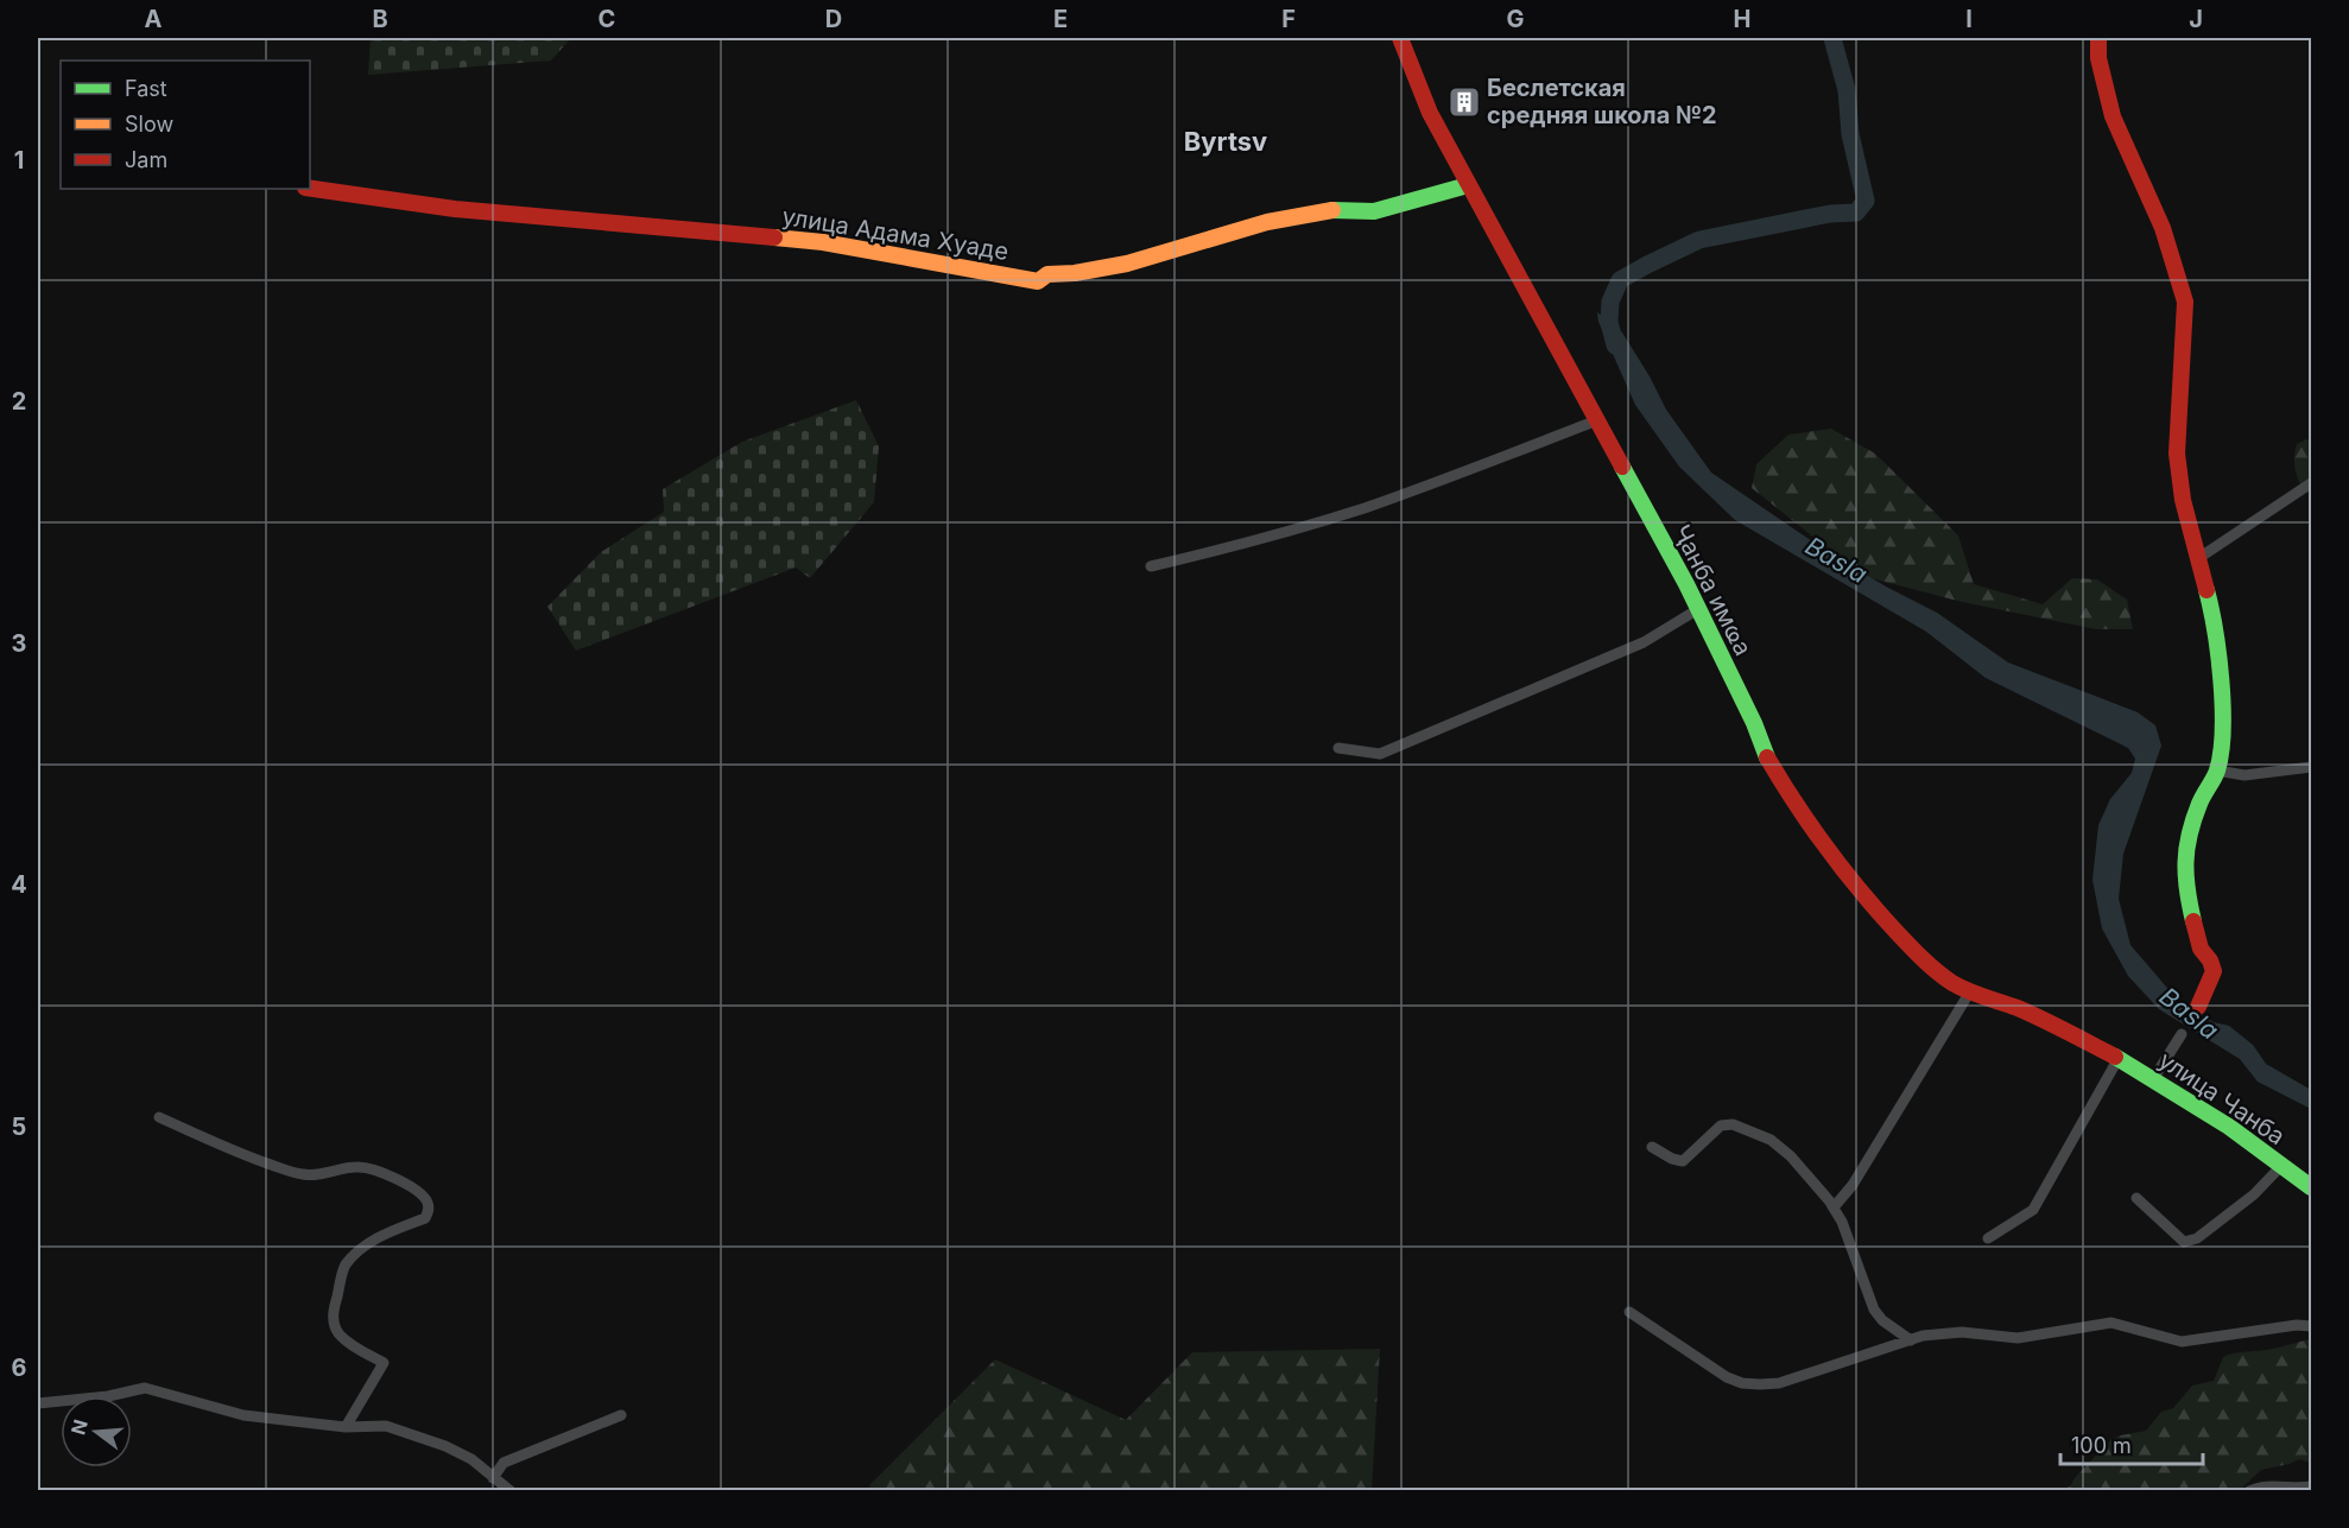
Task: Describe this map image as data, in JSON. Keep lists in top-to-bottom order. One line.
{"streets":{"street":["улица Адама Хуаде","Ҷанба имҩа","улица Чанба"]},"crossings":[["улица Адама Хуаде","Ҷанба имҩа"],["Ҷанба имҩа","улица Чанба"]],"districts":["Byrtsv"],"water":["Basla"],"places":{"building":["Беслетская средняя школа №2"]},"legend":["Fast","Slow","Jam"],"scale_bar":"100 m","north":"left","grid":{"columns":["A","B","C","D","E","F","G","H","I","J"],"rows":["1","2","3","4","5","6"]}}
